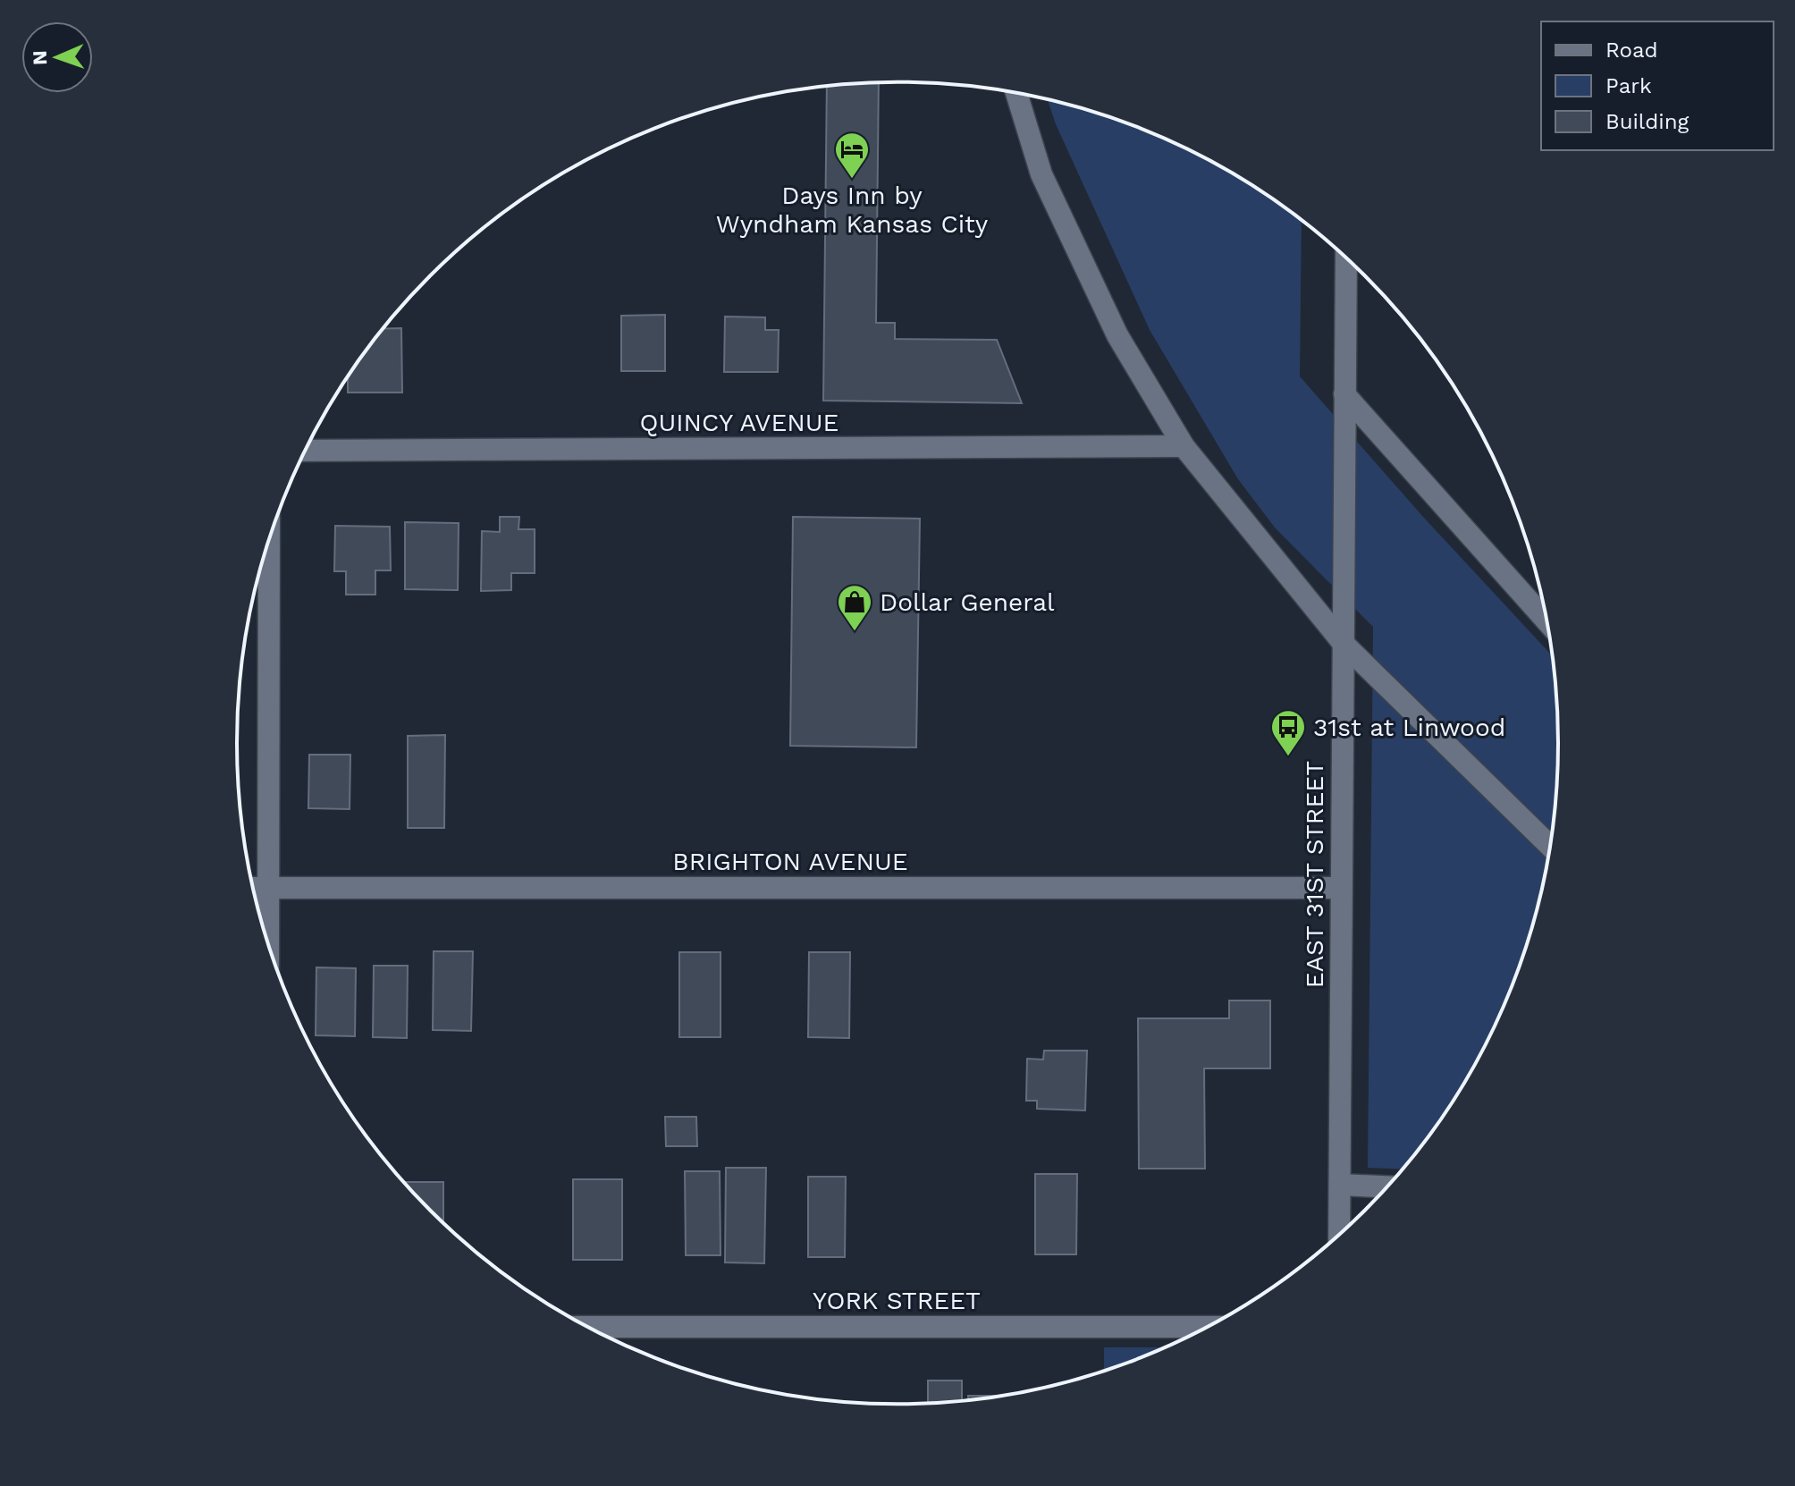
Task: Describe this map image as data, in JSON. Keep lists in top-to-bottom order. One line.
{"streets":{"street":["QUINCY AVENUE","BRIGHTON AVENUE","EAST 31ST STREET","YORK STREET"]},"crossings":[["BRIGHTON AVENUE","EAST 31ST STREET"]],"places":{"hotel":["Days Inn by Wyndham Kansas City"],"shop":["Dollar General"],"bus stop":["31st at Linwood"]},"legend":["Road","Park","Building"],"north":"left"}
